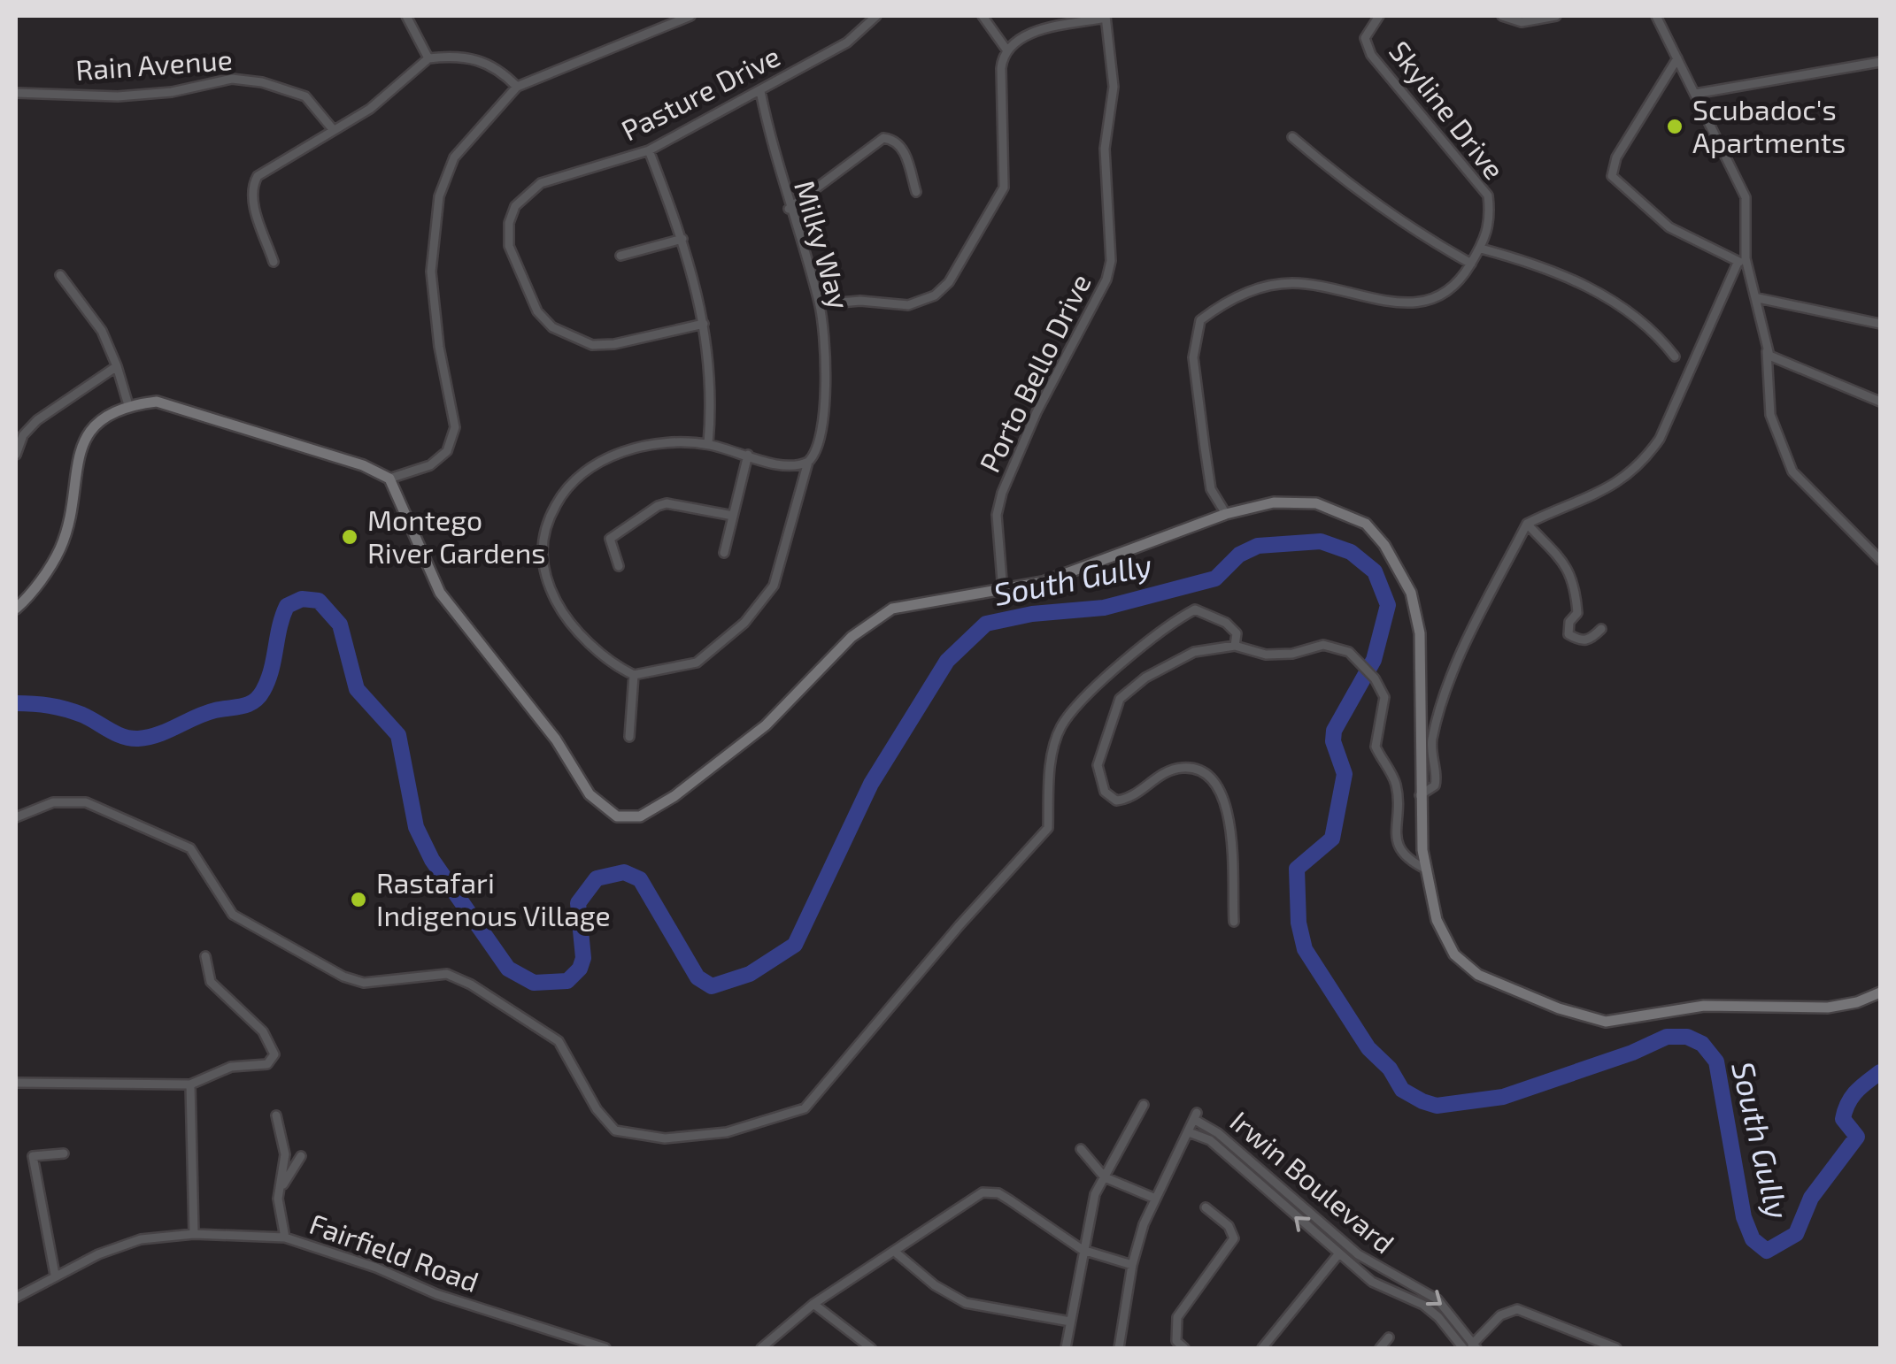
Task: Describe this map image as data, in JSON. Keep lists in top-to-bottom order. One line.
{"streets":{"street":["Rain Avenue","Pasture Drive","Skyline Drive","Milky Way","Porto Bello Drive","Irwin Boulevard","Fairfield Road"]},"crossings":[["Pasture Drive","Milky Way"]],"water":["South Gully"],"places":["Scubadoc's Apartments","Montego River Gardens","Rastafari Indigenous Village"]}
